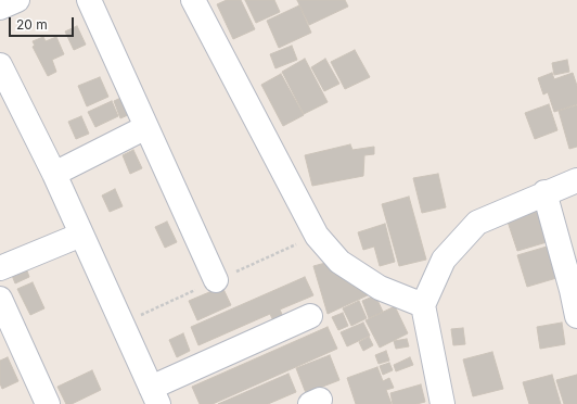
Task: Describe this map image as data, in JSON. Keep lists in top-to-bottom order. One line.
{"scale_bar":"20 m"}
